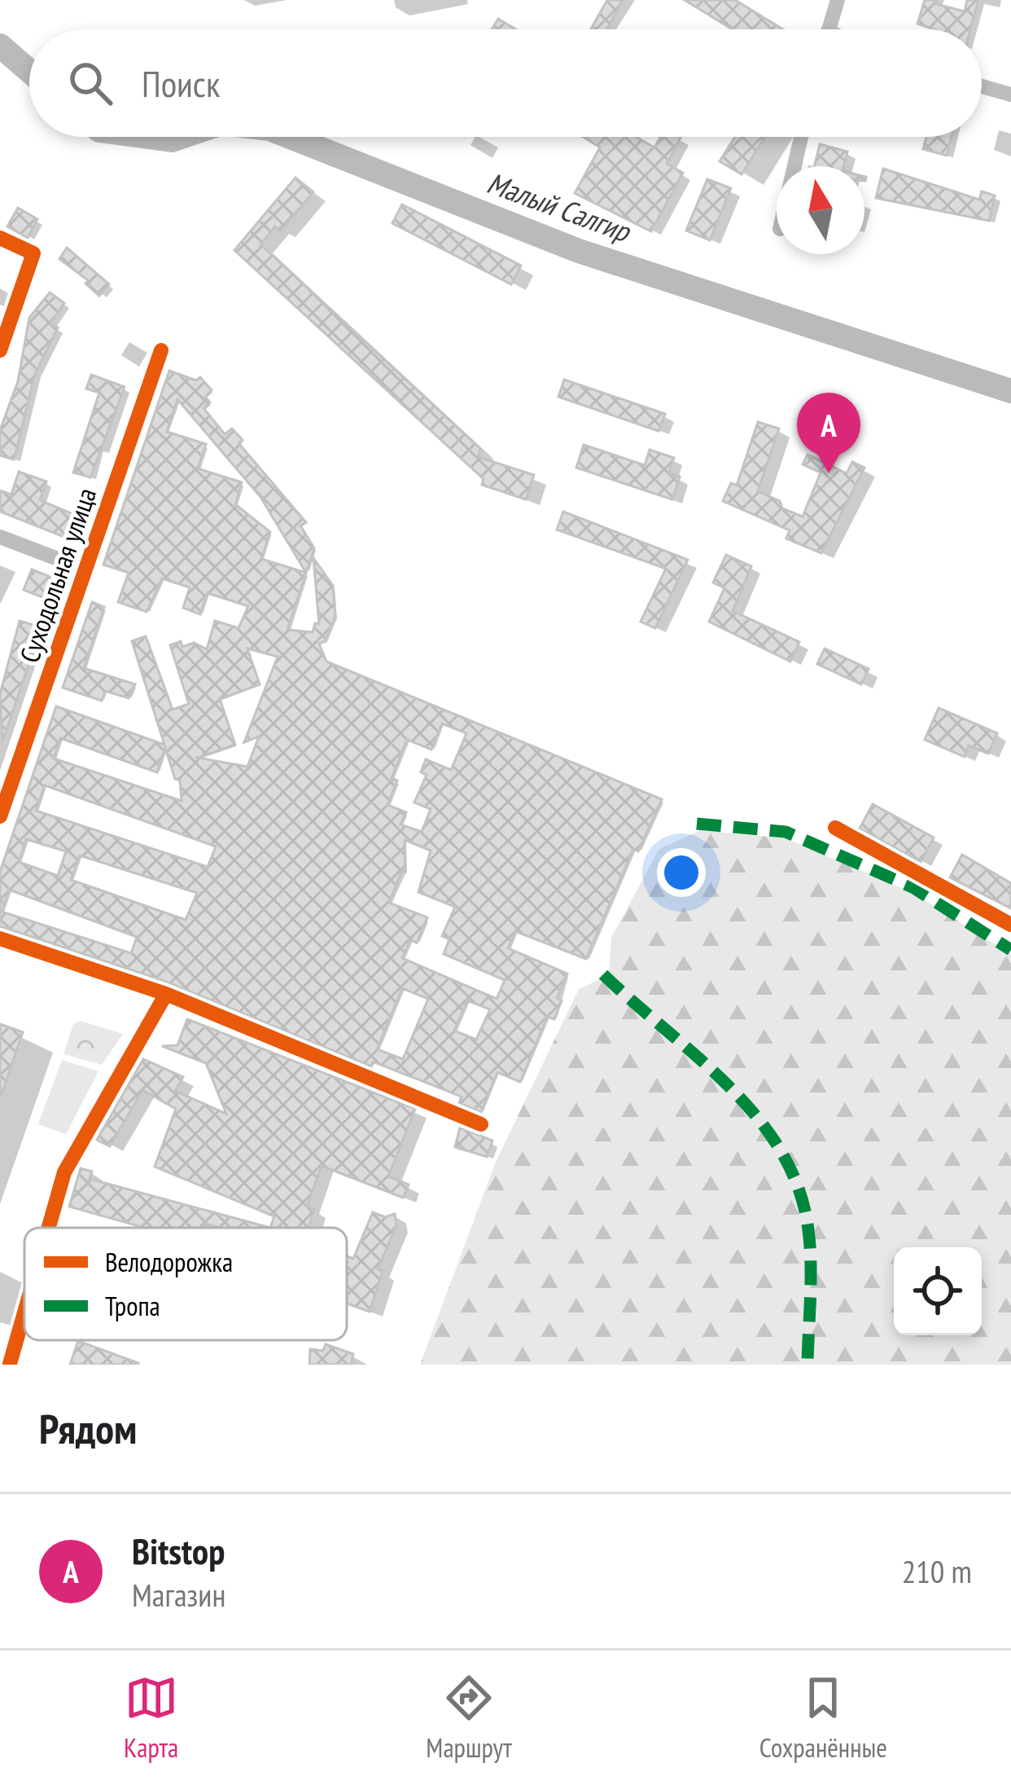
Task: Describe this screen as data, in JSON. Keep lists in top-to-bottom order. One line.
{"streets":{"street":["Суходольная улица"]},"water":["Малый Салгир"],"legend":["Велодорожка","Тропа"],"north":"top","page":{"search":"Поиск","pins":"A","heading":"Рядом","list":[{"mark":"A","name":"Bitstop","note":"Магазин","value":"210 m"}],"nav":["Карта","Маршрут","Сохранённые"]}}
